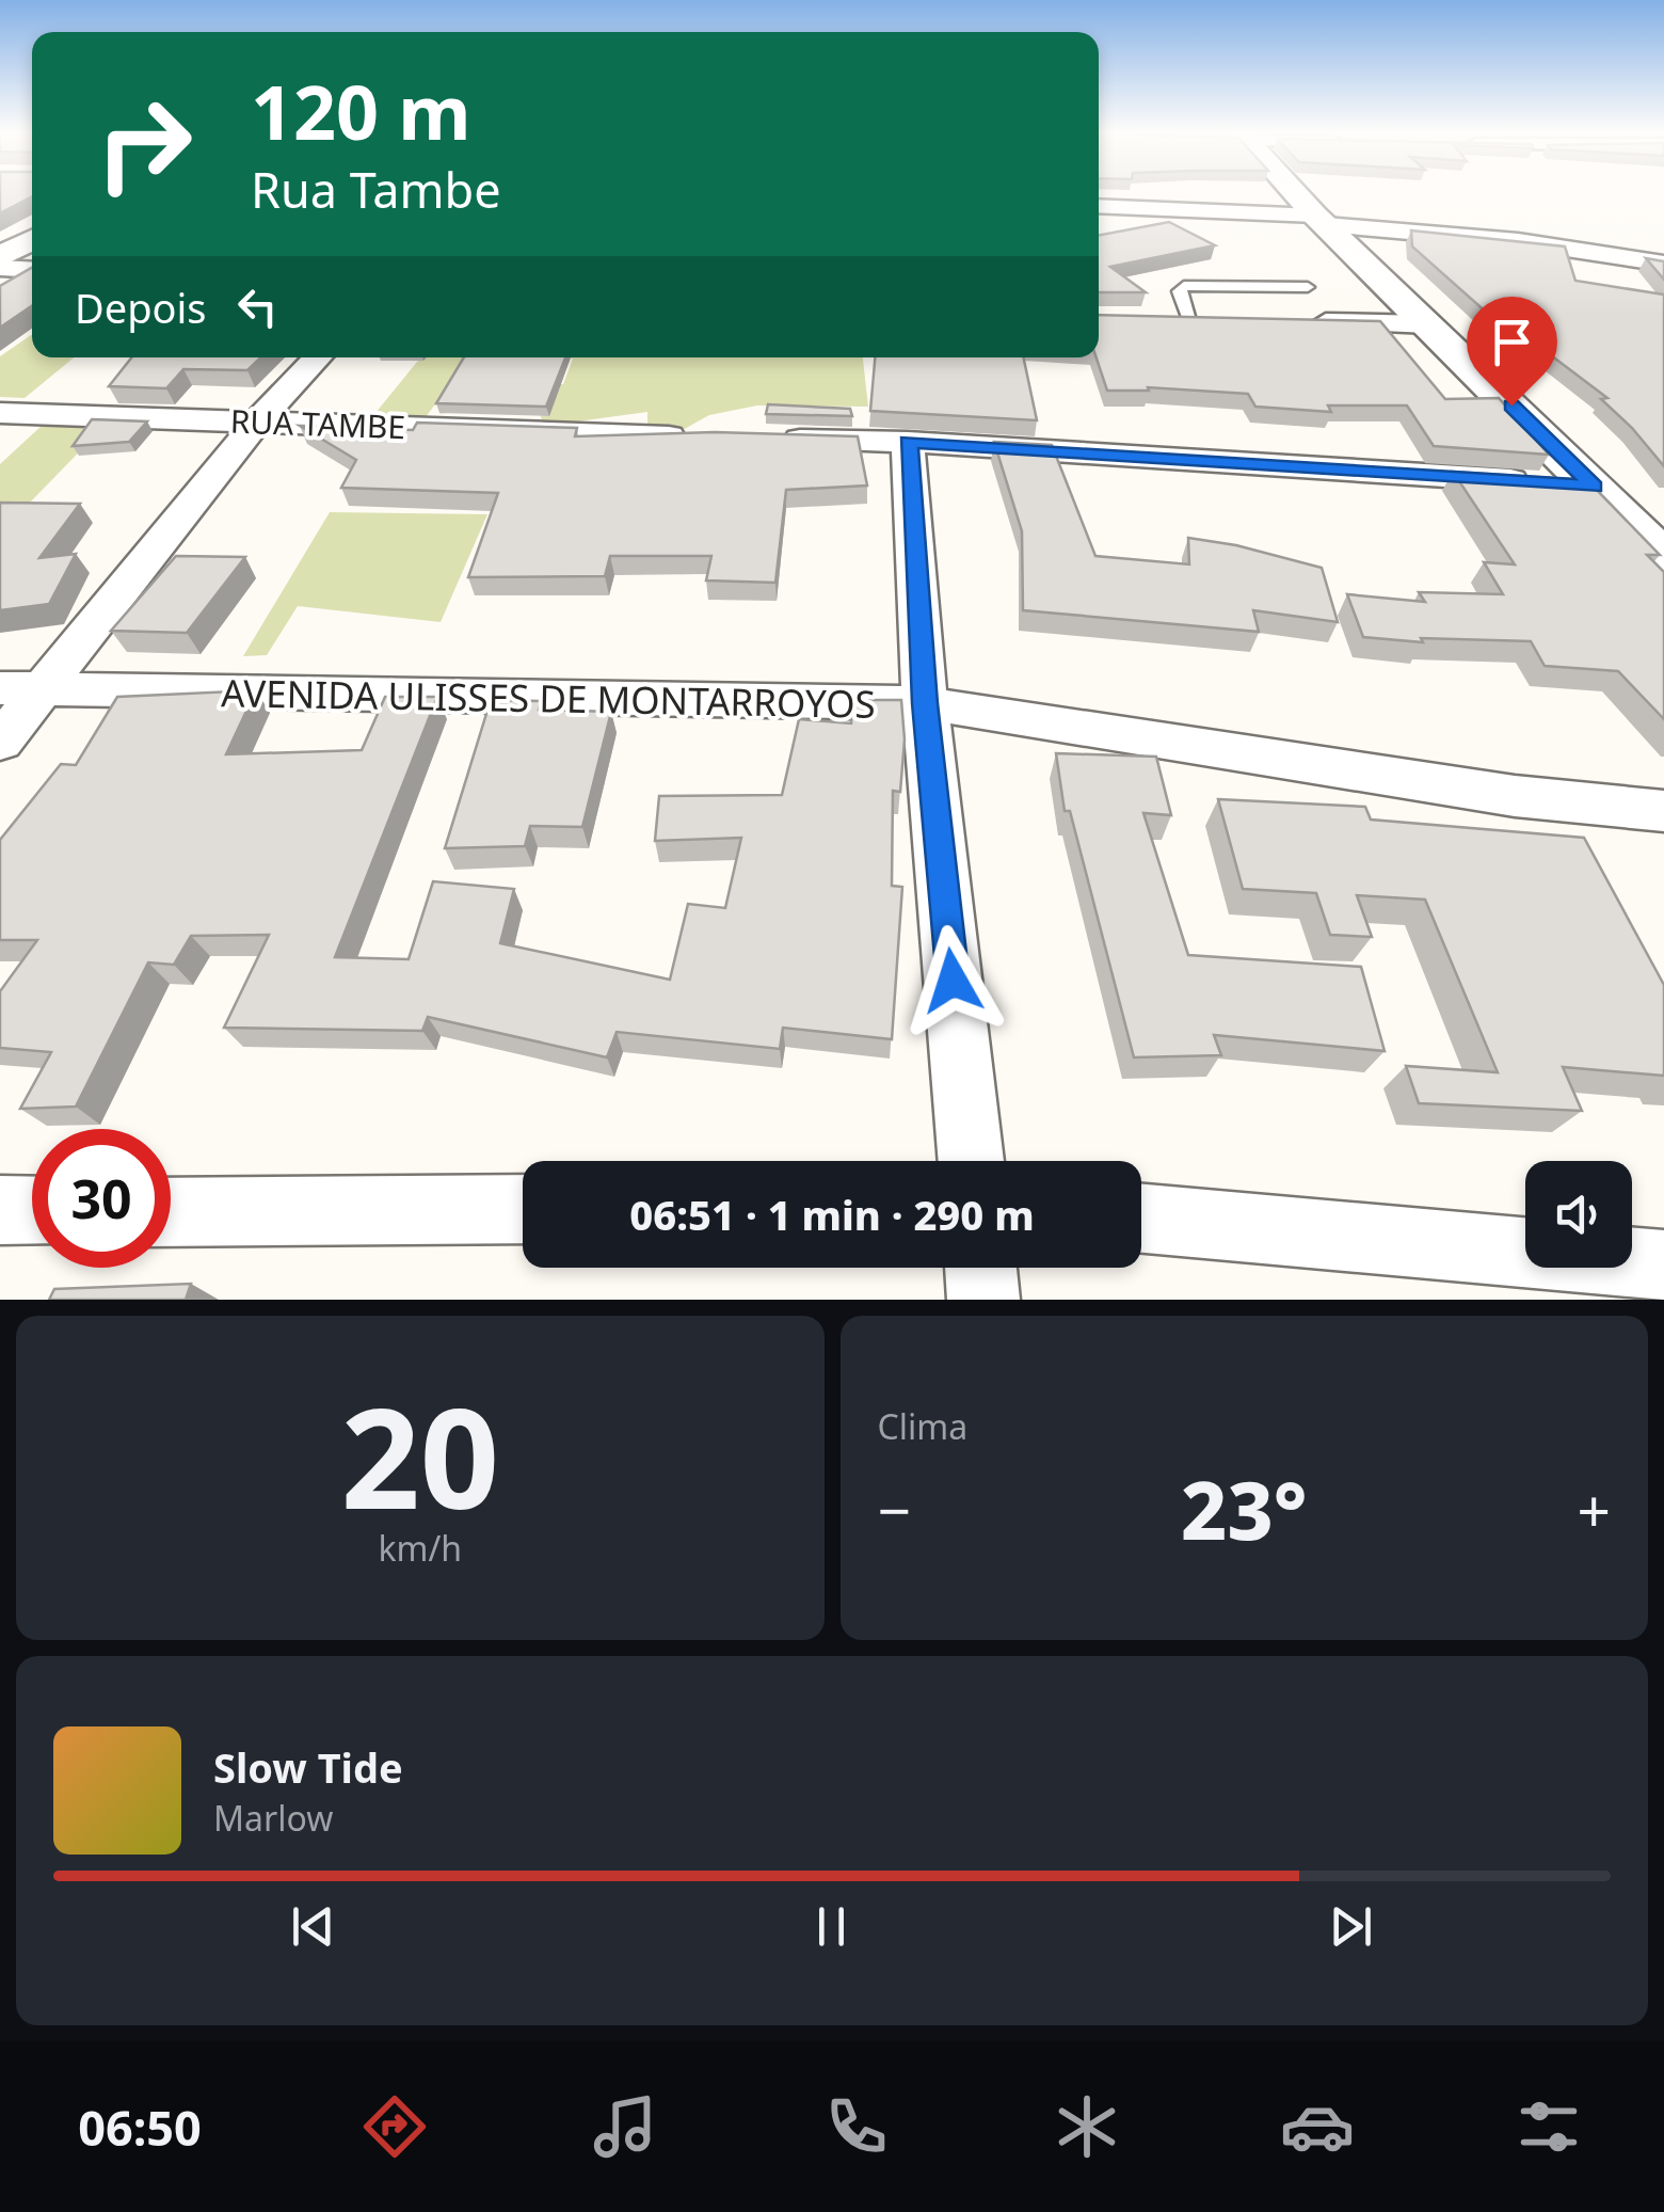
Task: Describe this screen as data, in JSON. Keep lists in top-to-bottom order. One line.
{"streets":{"street":["RUA TAMBE","AVENIDA ULISSES DE MONTARROYOS"]},"page":{"turn":["120 m","Rua Tambe"],"then":"Depois","limit":"30","trip":"06:51 · 1 min · 290 m","tile":[["20","km/h"],"Clima"],"heat":["−","23°","+"],"song":["Slow Tide","Marlow"],"tabs":"06:50"}}
